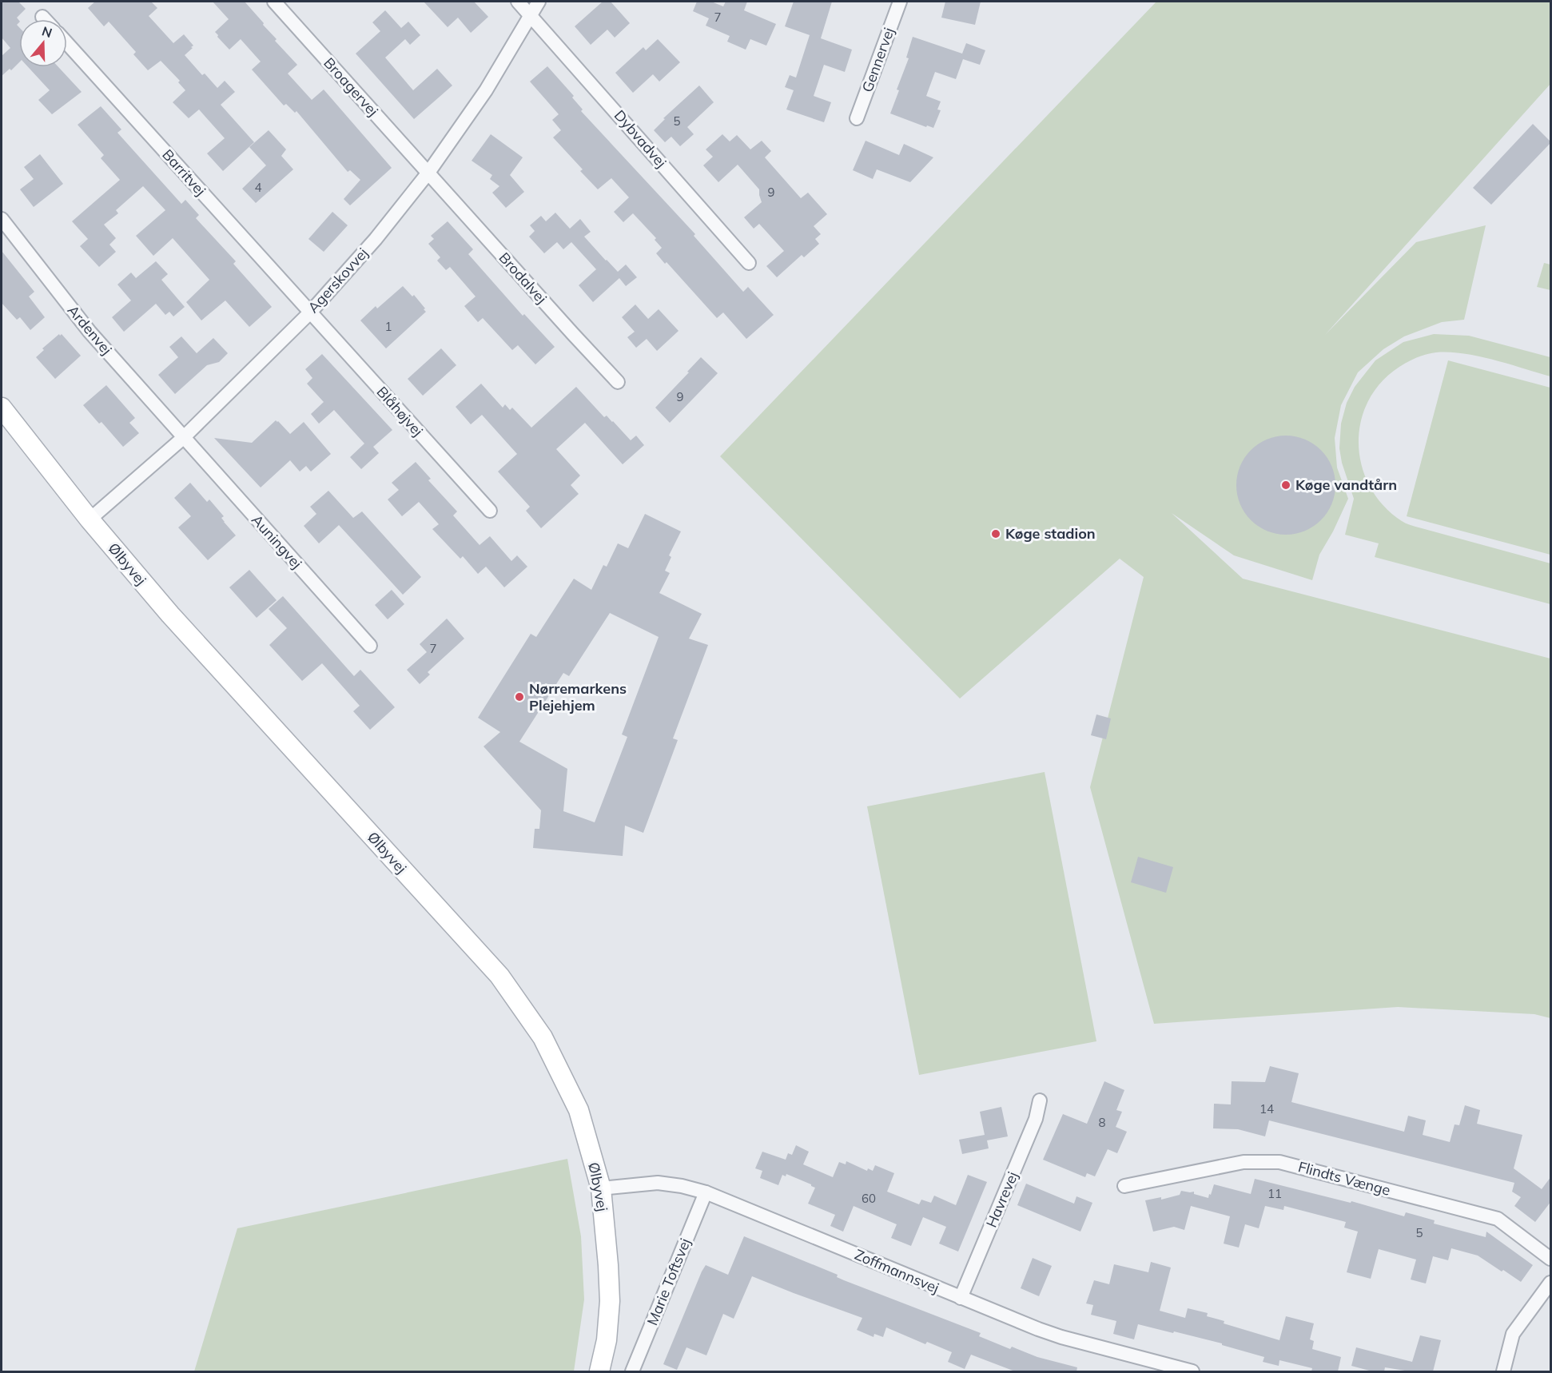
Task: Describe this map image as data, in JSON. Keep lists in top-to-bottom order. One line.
{"streets":{"street":["Gennervej","Broagervej","Dybvadvej","Barritvej","Brodalvej","Agerskovvej","Ardenvej","Blåhøjvej","Auningvej","Ølbyvej","Flindts Vænge","Havrevej","Zoffmannsvej","Marie Toftsvej"]},"crossings":[["Broagervej","Brodalvej"],["Broagervej","Agerskovvej"],["Dybvadvej","Agerskovvej"],["Barritvej","Agerskovvej"],["Barritvej","Blåhøjvej"],["Brodalvej","Agerskovvej"],["Agerskovvej","Ardenvej"],["Agerskovvej","Blåhøjvej"],["Agerskovvej","Auningvej"],["Agerskovvej","Ølbyvej"],["Ardenvej","Auningvej"],["Ølbyvej","Zoffmannsvej"],["Havrevej","Zoffmannsvej"],["Zoffmannsvej","Marie Toftsvej"]],"places":["Køge vandtårn","Køge stadion","Nørremarkens Plejehjem"],"house_numbers":["7","5","4","9","1","9","7","14","8","11","60","5"],"north":"top"}
